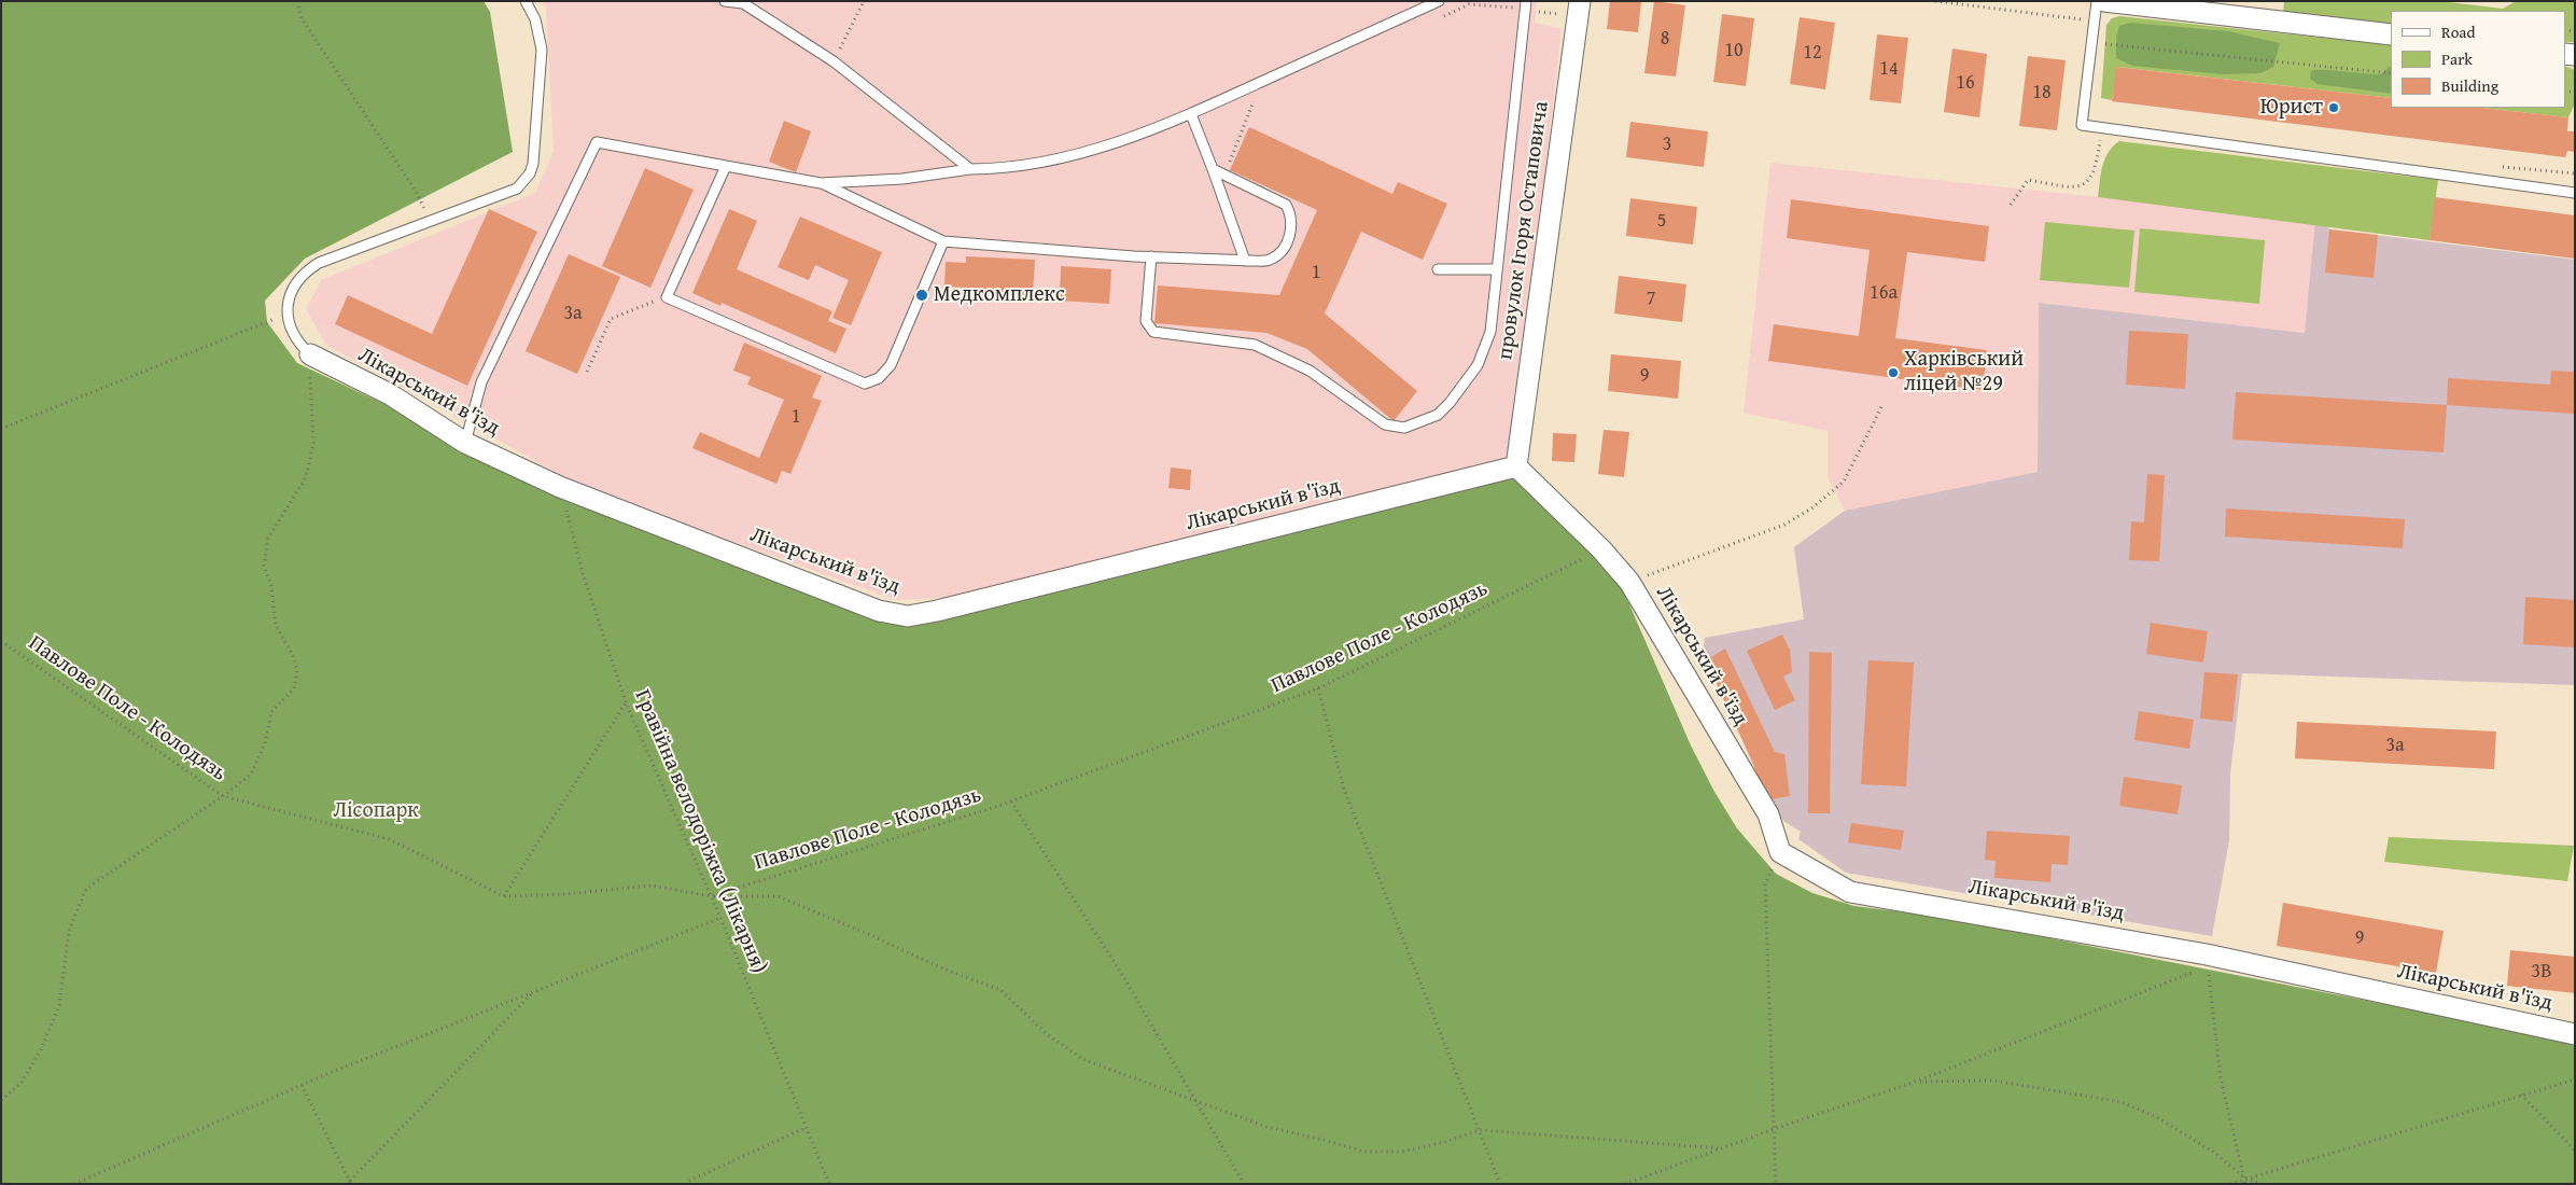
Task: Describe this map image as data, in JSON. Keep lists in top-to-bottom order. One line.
{"streets":{"street":["провулок Ігоря Остаповича","Лікарський в'їзд"],"path":["Павлове Поле - Колодязь","Гравійна велодоріжка (Лікарня)"]},"crossings":[["провулок Ігоря Остаповича","Лікарський в'їзд"],["Лікарський в'їзд","Павлове Поле - Колодязь"],["Лікарський в'їзд","Гравійна велодоріжка (Лікарня)"],["Павлове Поле - Колодязь","Гравійна велодоріжка (Лікарня)"]],"parks":["Лісопарк"],"places":["Юрист","Медкомплекс","Харківський ліцей №29"],"house_numbers":["8","10","12","14","16","18","3","5","1","16а","7","3а","9","1","3а","9","3В"],"legend":["Road","Park","Building"]}
